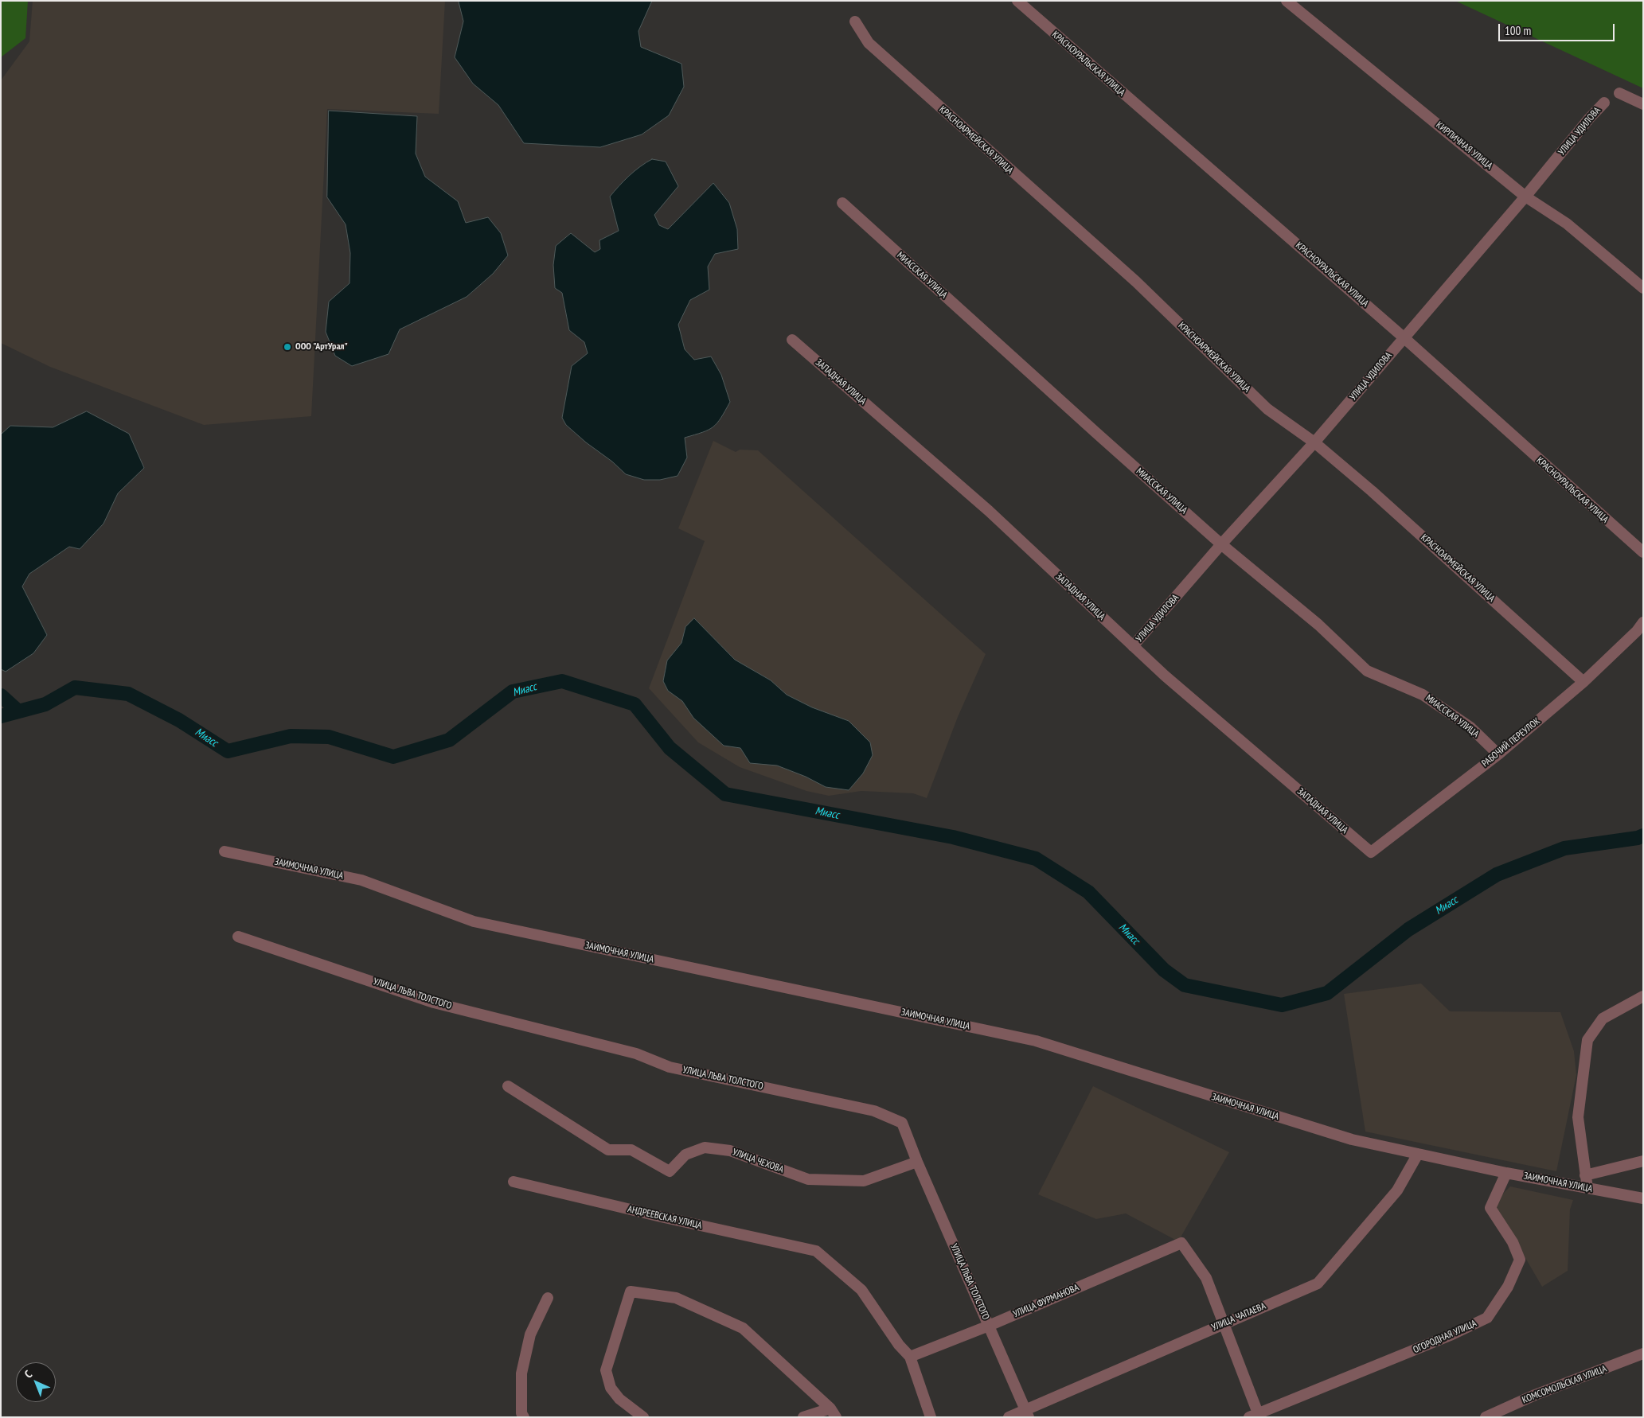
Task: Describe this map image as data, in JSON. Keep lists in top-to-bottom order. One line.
{"streets":{"street":["КРАСНОУРАЛЬСКАЯ УЛИЦА","УЛИЦА УДИЛОВА","КРАСНОАРМЕЙСКАЯ УЛИЦА","КИРПИЧНАЯ УЛИЦА","МИАССКАЯ УЛИЦА","ЗАПАДНАЯ УЛИЦА","РАБОЧИЙ ПЕРЕУЛОК","ЗАИМОЧНАЯ УЛИЦА","УЛИЦА ЛЬВА ТОЛСТОГО","УЛИЦА ЧЕХОВА","АНДРЕЕВСКАЯ УЛИЦА","УЛИЦА ФУРМАНОВА","УЛИЦА ЧАПАЕВА","ОГОРОДНАЯ УЛИЦА","КОМСОМОЛЬСКАЯ УЛИЦА"]},"crossings":[["КРАСНОУРАЛЬСКАЯ УЛИЦА","УЛИЦА УДИЛОВА"],["УЛИЦА УДИЛОВА","КРАСНОАРМЕЙСКАЯ УЛИЦА"],["УЛИЦА УДИЛОВА","КИРПИЧНАЯ УЛИЦА"],["УЛИЦА УДИЛОВА","МИАССКАЯ УЛИЦА"],["УЛИЦА УДИЛОВА","ЗАПАДНАЯ УЛИЦА"],["КРАСНОАРМЕЙСКАЯ УЛИЦА","РАБОЧИЙ ПЕРЕУЛОК"],["МИАССКАЯ УЛИЦА","РАБОЧИЙ ПЕРЕУЛОК"],["ЗАПАДНАЯ УЛИЦА","РАБОЧИЙ ПЕРЕУЛОК"],["ЗАИМОЧНАЯ УЛИЦА","УЛИЦА ЧАПАЕВА"],["ЗАИМОЧНАЯ УЛИЦА","ОГОРОДНАЯ УЛИЦА"],["УЛИЦА ЛЬВА ТОЛСТОГО","УЛИЦА ЧЕХОВА"],["УЛИЦА ЛЬВА ТОЛСТОГО","УЛИЦА ФУРМАНОВА"],["УЛИЦА ЛЬВА ТОЛСТОГО","УЛИЦА ЧАПАЕВА"],["АНДРЕЕВСКАЯ УЛИЦА","УЛИЦА ФУРМАНОВА"],["УЛИЦА ФУРМАНОВА","УЛИЦА ЧАПАЕВА"]],"water":["Миасс"],"places":["ООО \"АртУрал\""],"scale_bar":"100 m","north":"top left"}
